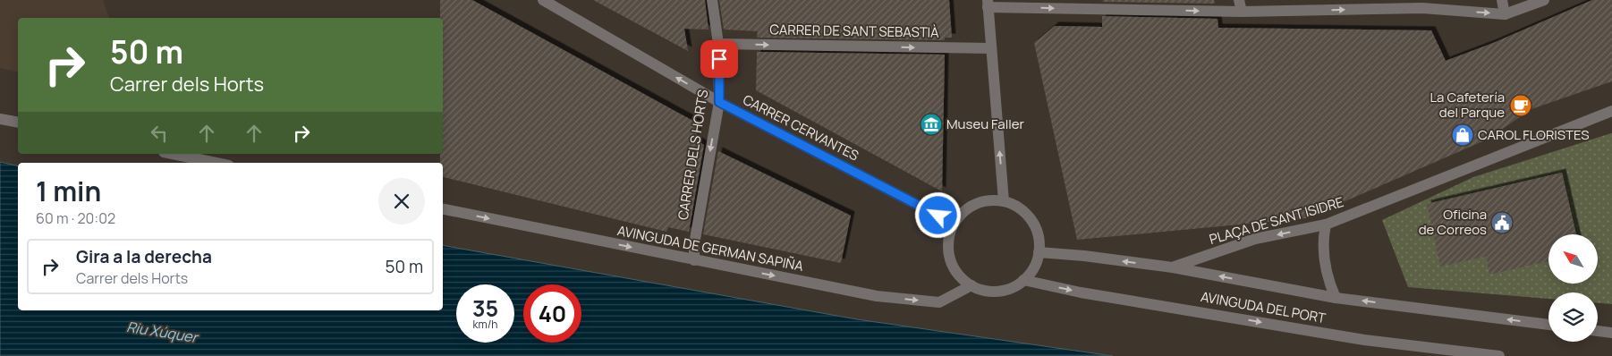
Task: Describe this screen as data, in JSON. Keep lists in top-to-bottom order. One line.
{"streets":{"street":["CARRER DE SANT SEBASTIÀ","CARRER CERVANTES","CARRER DELS HORTS","PLAÇA DE SANT ISIDRE","AVINGUDA DE GERMAN SAPIÑA","AVINGUDA DEL PORT"]},"crossings":[["CARRER DE SANT SEBASTIÀ","CARRER DELS HORTS"],["CARRER CERVANTES","CARRER DELS HORTS"],["CARRER CERVANTES","PLAÇA DE SANT ISIDRE"],["CARRER CERVANTES","AVINGUDA DE GERMAN SAPIÑA"],["CARRER CERVANTES","AVINGUDA DEL PORT"],["CARRER DELS HORTS","AVINGUDA DE GERMAN SAPIÑA"],["PLAÇA DE SANT ISIDRE","AVINGUDA DE GERMAN SAPIÑA"],["PLAÇA DE SANT ISIDRE","AVINGUDA DEL PORT"],["AVINGUDA DE GERMAN SAPIÑA","AVINGUDA DEL PORT"]],"one_way":["CARRER DE SANT SEBASTIÀ","CARRER CERVANTES","CARRER DELS HORTS","PLAÇA DE SANT ISIDRE","AVINGUDA DE GERMAN SAPIÑA"],"water":["Riu Xúquer"],"places":{"cafe":["La Cafetería del Parque"],"museum":["Museu Faller"],"shop":["CAROL FLORISTES"],"public building":["Oficina de Correos"]},"north":"top left","page":{"turn":["50 m","Carrer dels Horts"],"heading":["1 min","60 m · 20:02"],"list":[{"name":"Gira a la derecha","note":"Carrer dels Horts","value":"50 m"}],"speed":"35 km/h","limit":"40"}}
